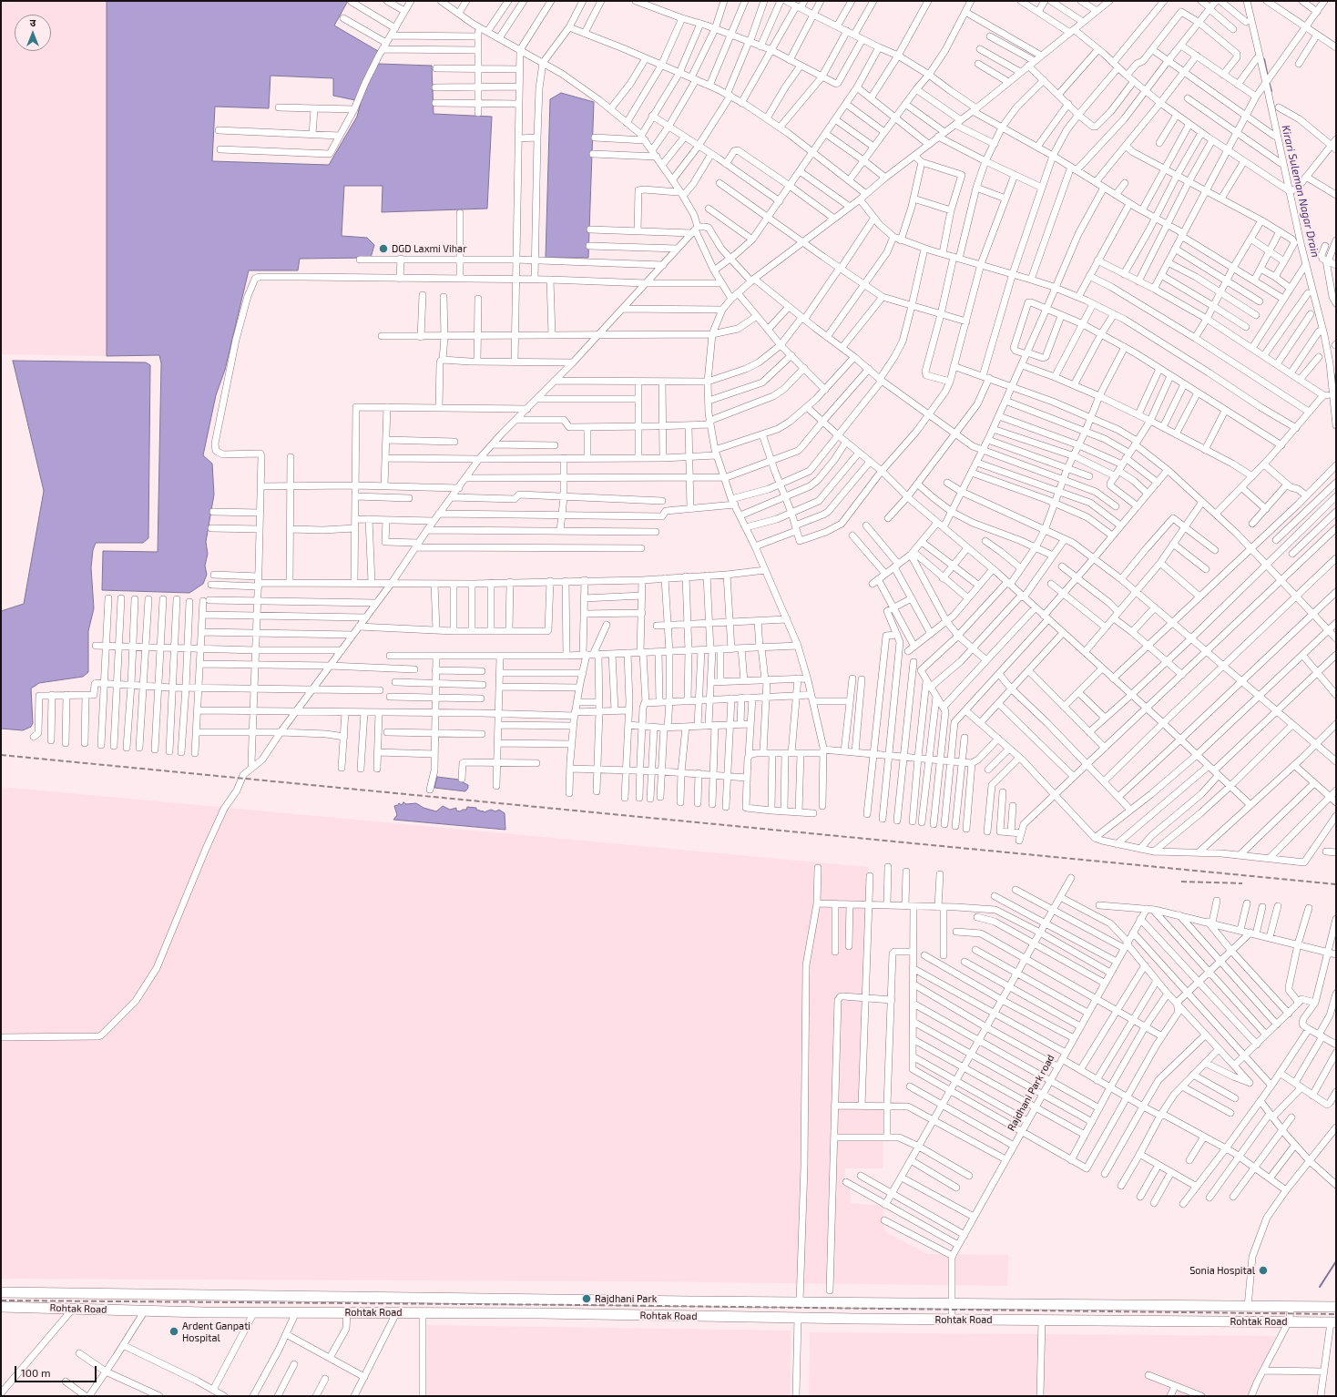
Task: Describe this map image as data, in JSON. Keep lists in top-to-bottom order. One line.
{"streets":{"highway":["Rohtak Road"],"street":["Rajdhani Park road"]},"crossings":[["Rajdhani Park road","Rohtak Road"]],"water":["Kirari Suleman Nagar Drain"],"places":["DGD Laxmi Vihar","Sonia Hospital","Rajdhani Park","Ardent Ganpati Hospital"],"scale_bar":"100 m","north":"top"}
